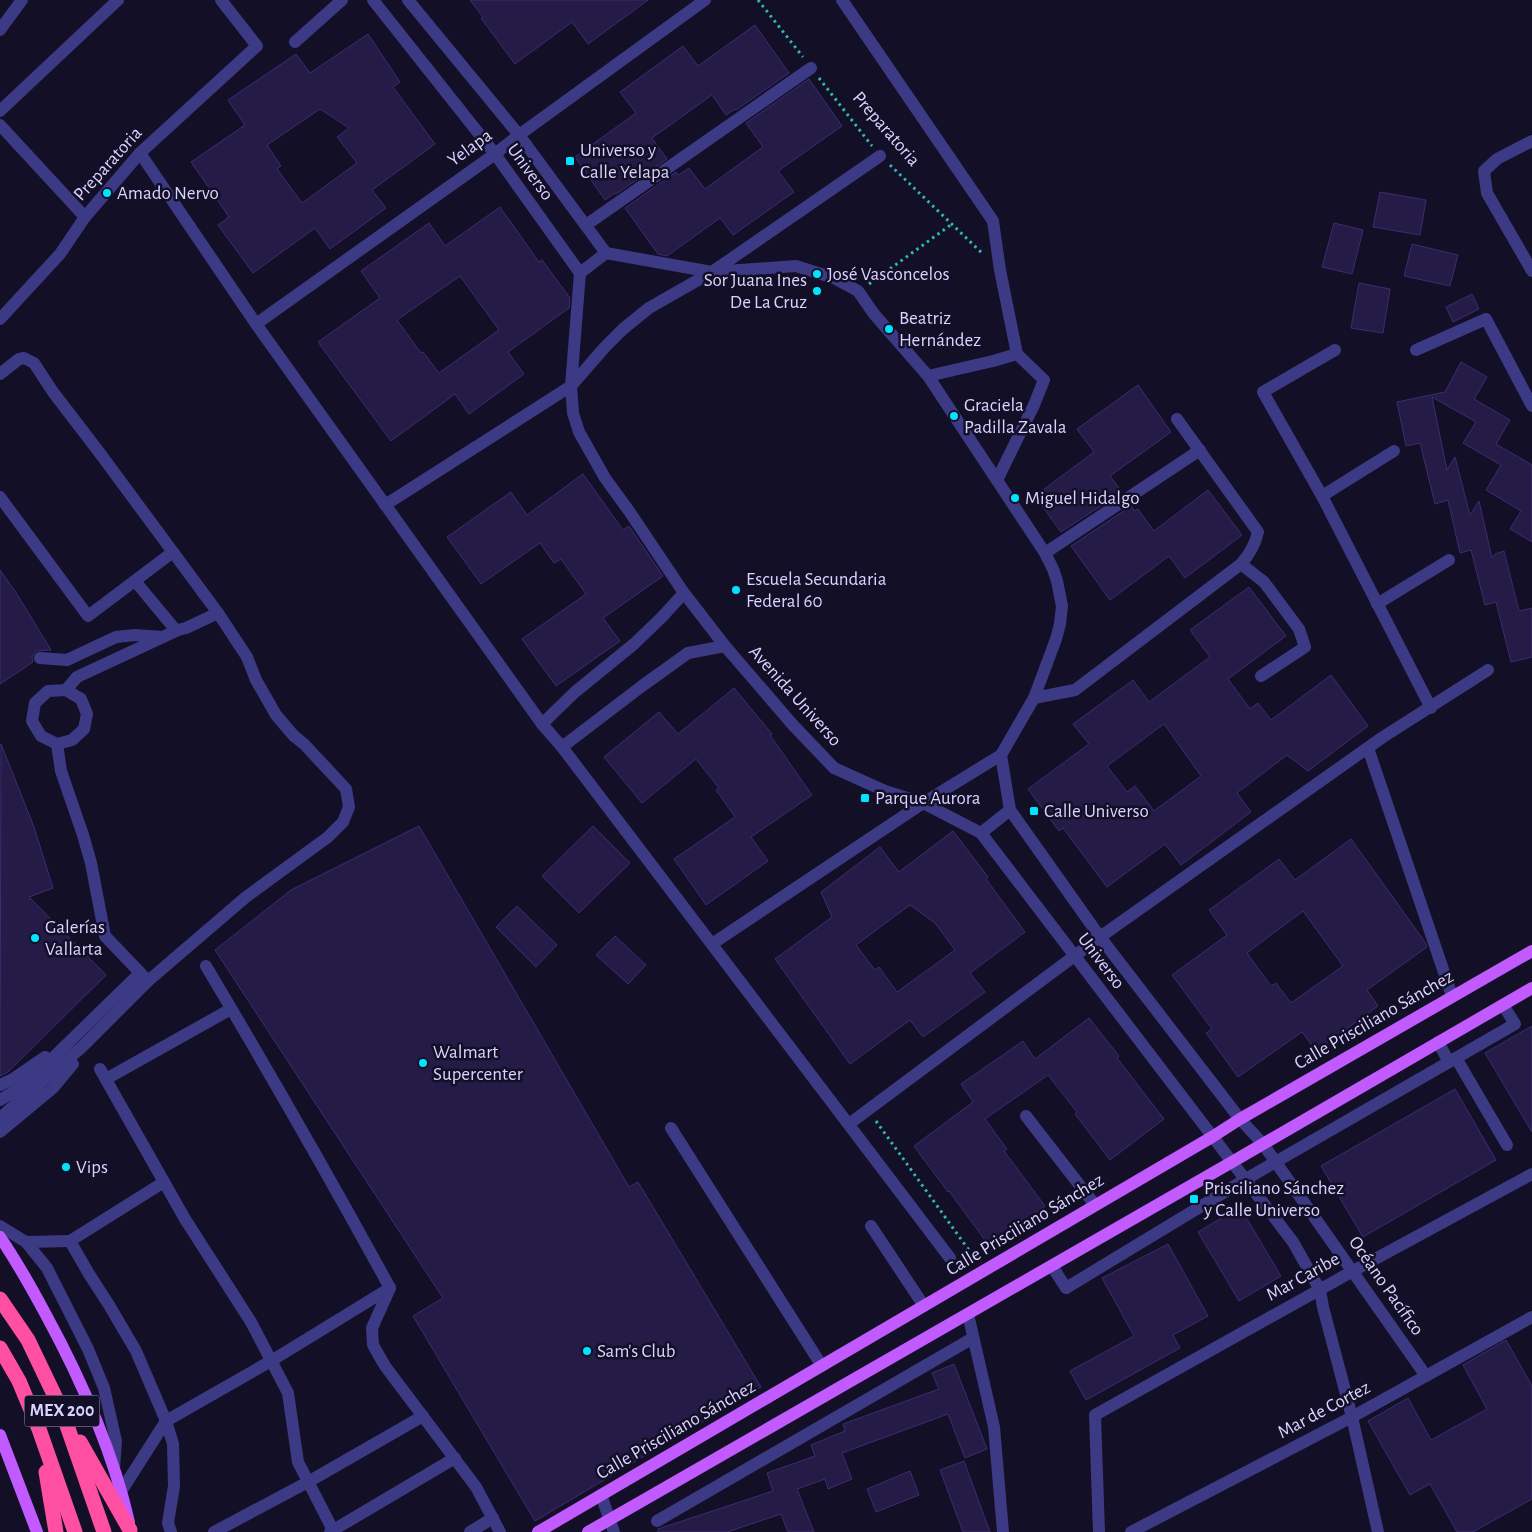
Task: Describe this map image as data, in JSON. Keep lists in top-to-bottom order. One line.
{"streets":{"highway":["MEX 200"],"main road":["Calle Prisciliano Sánchez"],"street":["Preparatoria","Yelapa","Universo","Avenida Universo","Mar Caribe","Océano Pacífico","Mar de Cortez"]},"crossings":[["Yelapa","Universo"],["Universo","Avenida Universo"],["Universo","Calle Prisciliano Sánchez"],["Universo","Océano Pacífico"],["Mar Caribe","Océano Pacífico"],["Océano Pacífico","Mar de Cortez"]],"places":{"transit":["Universo y Calle Yelapa","Parque Aurora","Calle Universo","Prisciliano Sánchez y Calle Universo"],"other":["Amado Nervo","José Vasconcelos","Sor Juana Ines De La Cruz","Beatriz Hernández","Graciela Padilla Zavala","Miguel Hidalgo","Escuela Secundaria Federal 60","Galerías Vallarta","Walmart Supercenter","Vips","Sam's Club"]}}
